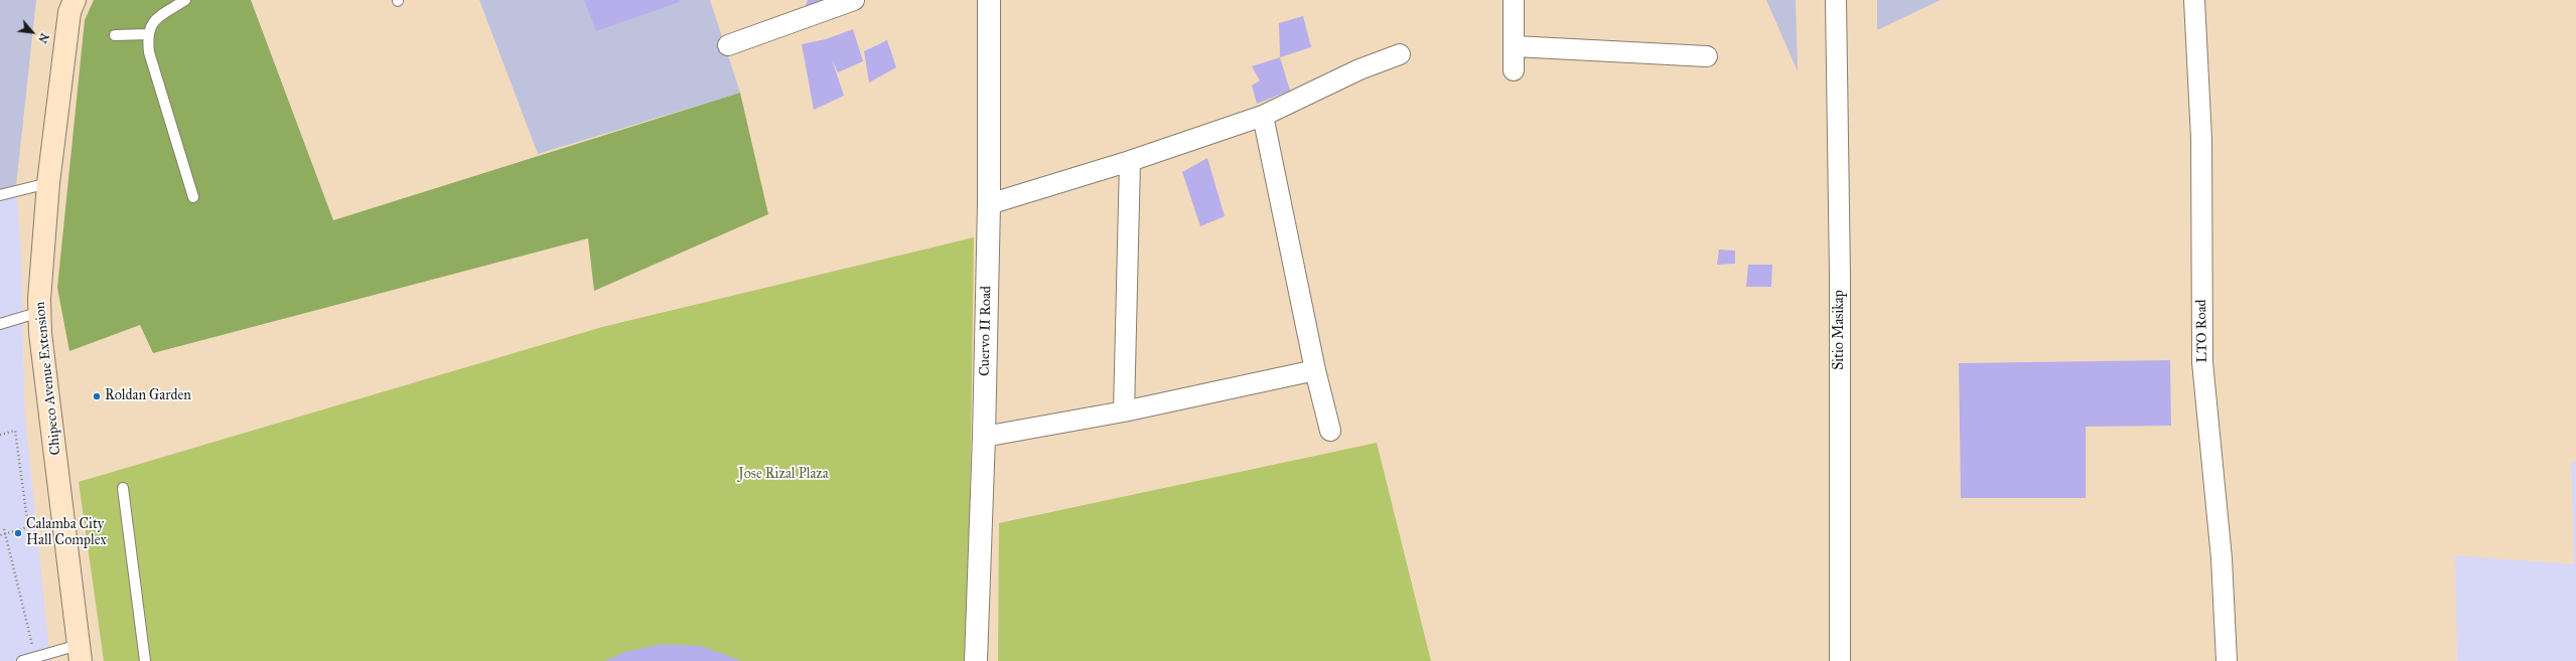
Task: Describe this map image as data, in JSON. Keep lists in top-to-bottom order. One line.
{"streets":{"main road":["Chipeco Avenue Extension"],"street":["Sitio Masikap","Cuervo II Road","LTO Road"]},"parks":["Jose Rizal Plaza"],"places":["Roldan Garden","Calamba City Hall Complex"],"north":"bottom right"}
